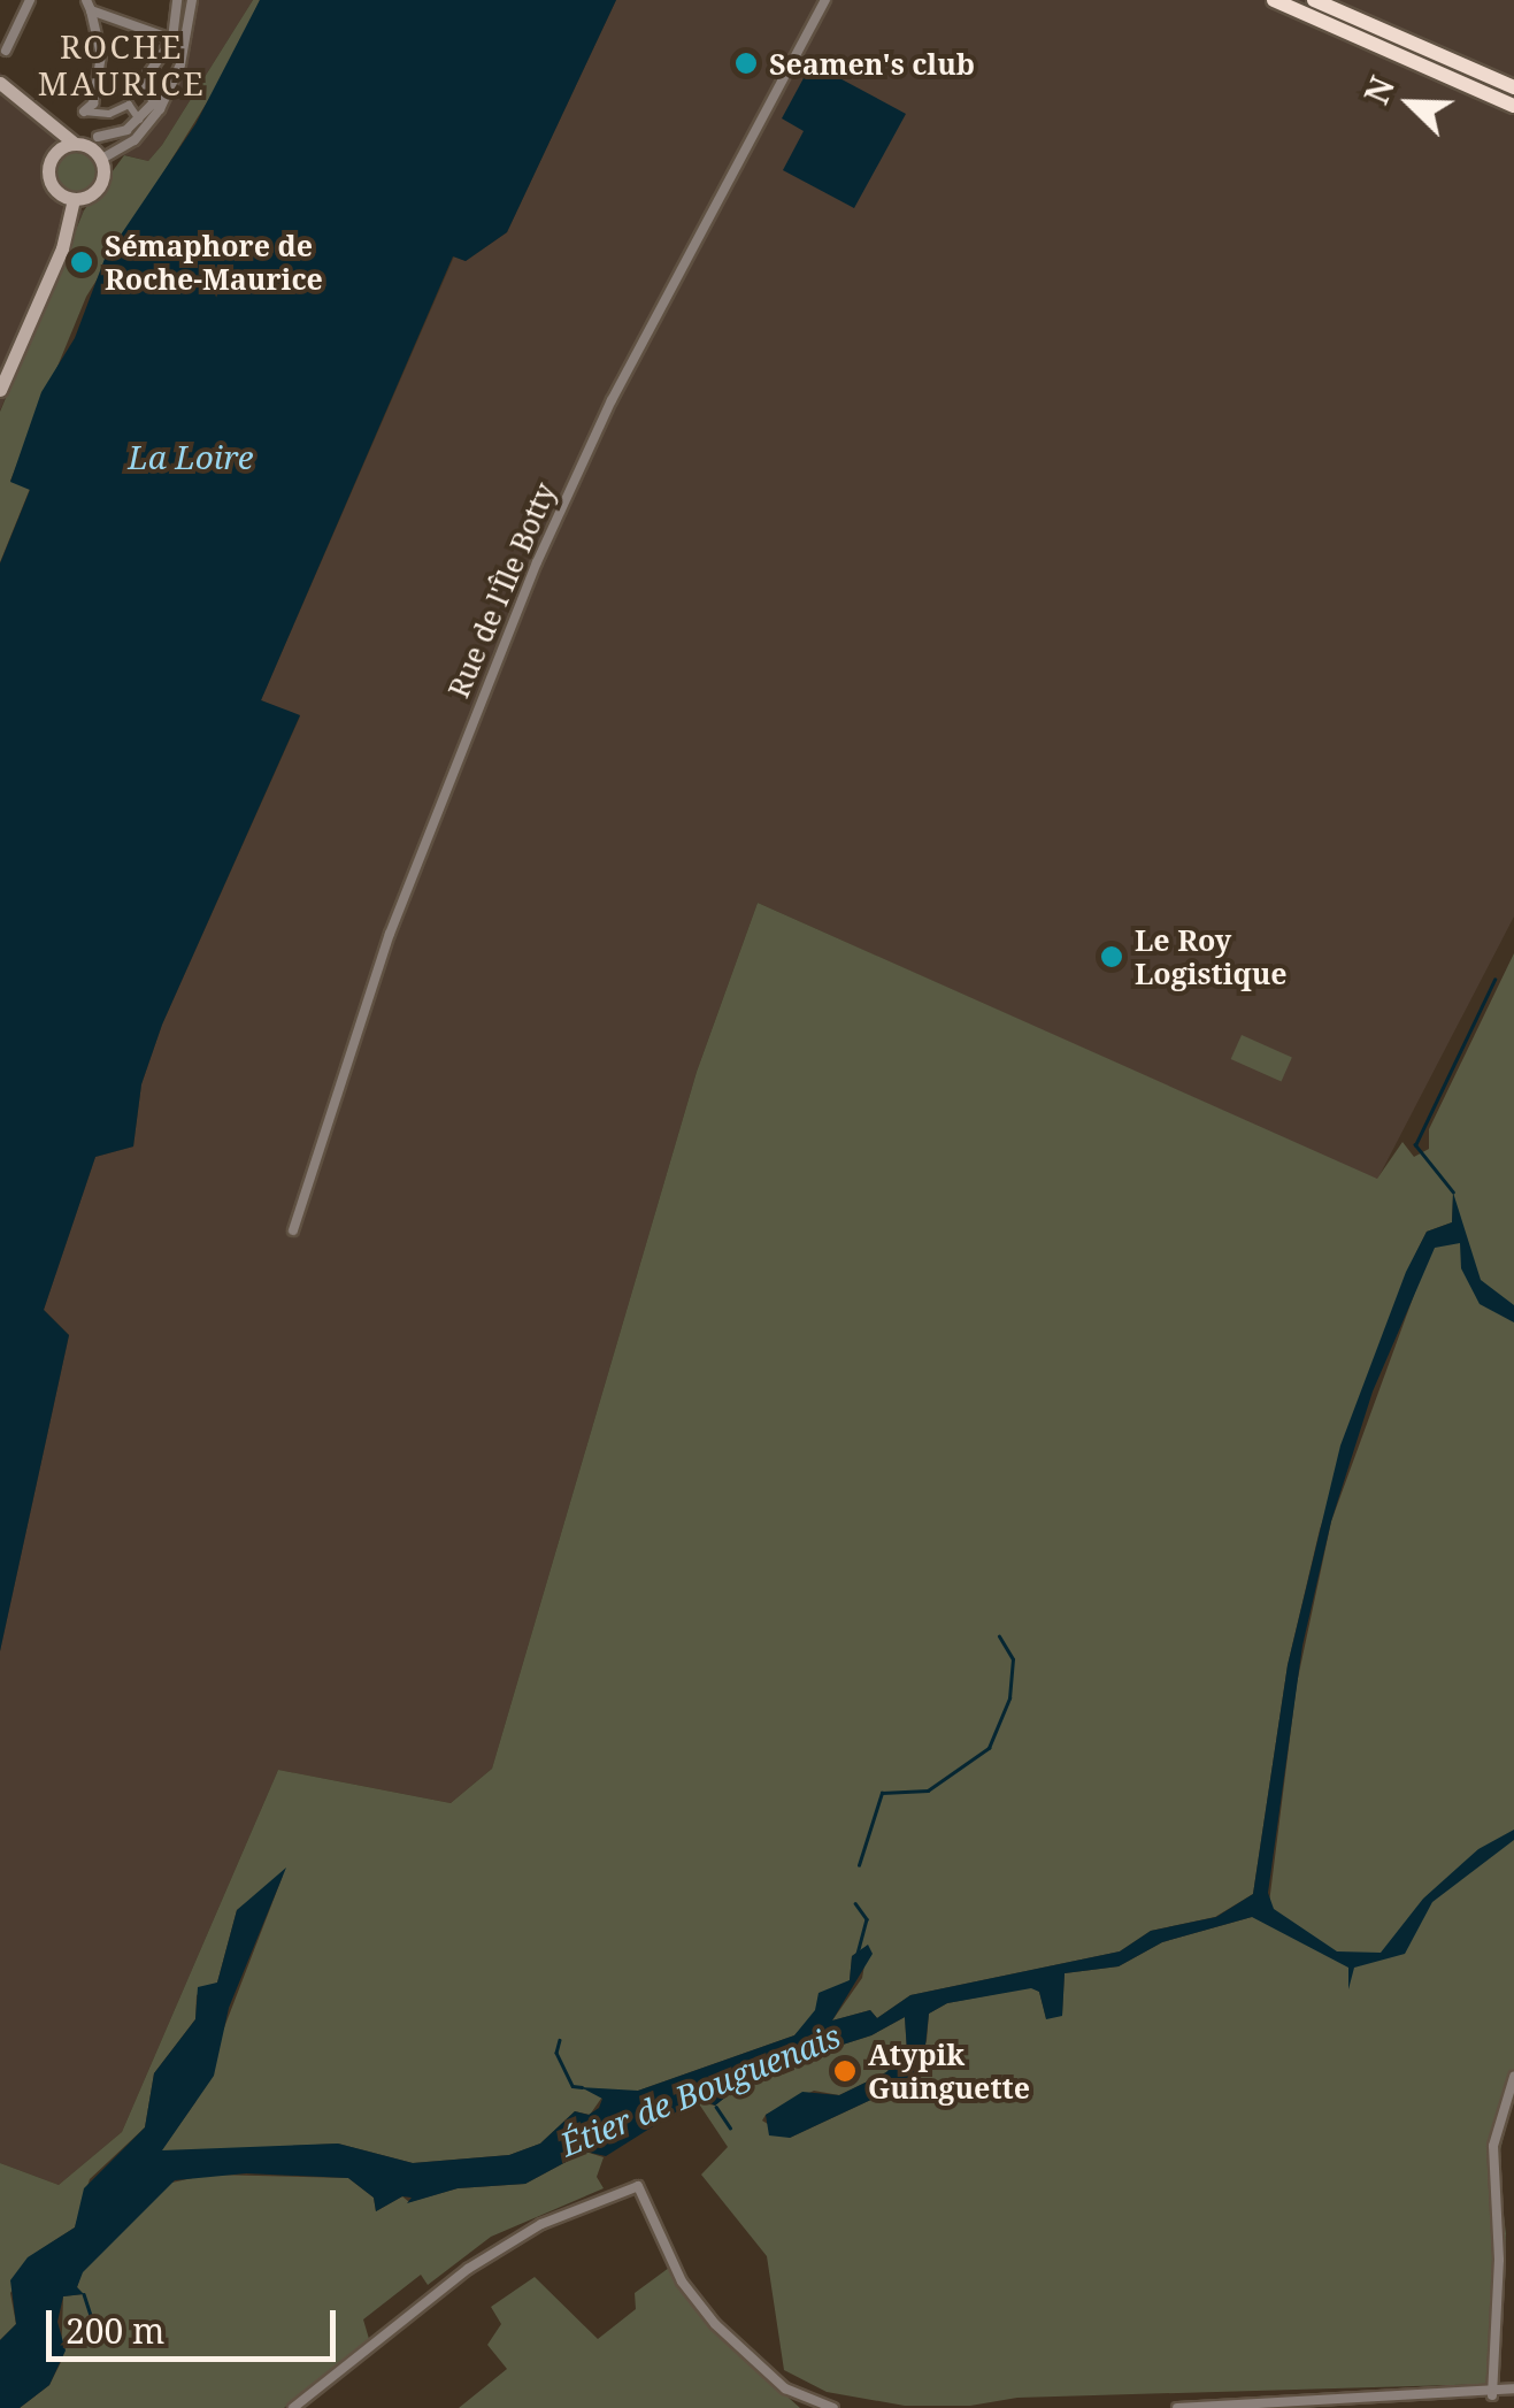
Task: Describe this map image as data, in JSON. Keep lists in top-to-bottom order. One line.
{"streets":{"street":["Rue de l'Île Botty"]},"districts":["ROCHE MAURICE"],"water":["La Loire","Étier de Bouguenais"],"places":["Seamen's club","Sémaphore de Roche-Maurice","Le Roy Logistique","Atypik Guinguette"],"scale_bar":"200 m","north":"top left"}
